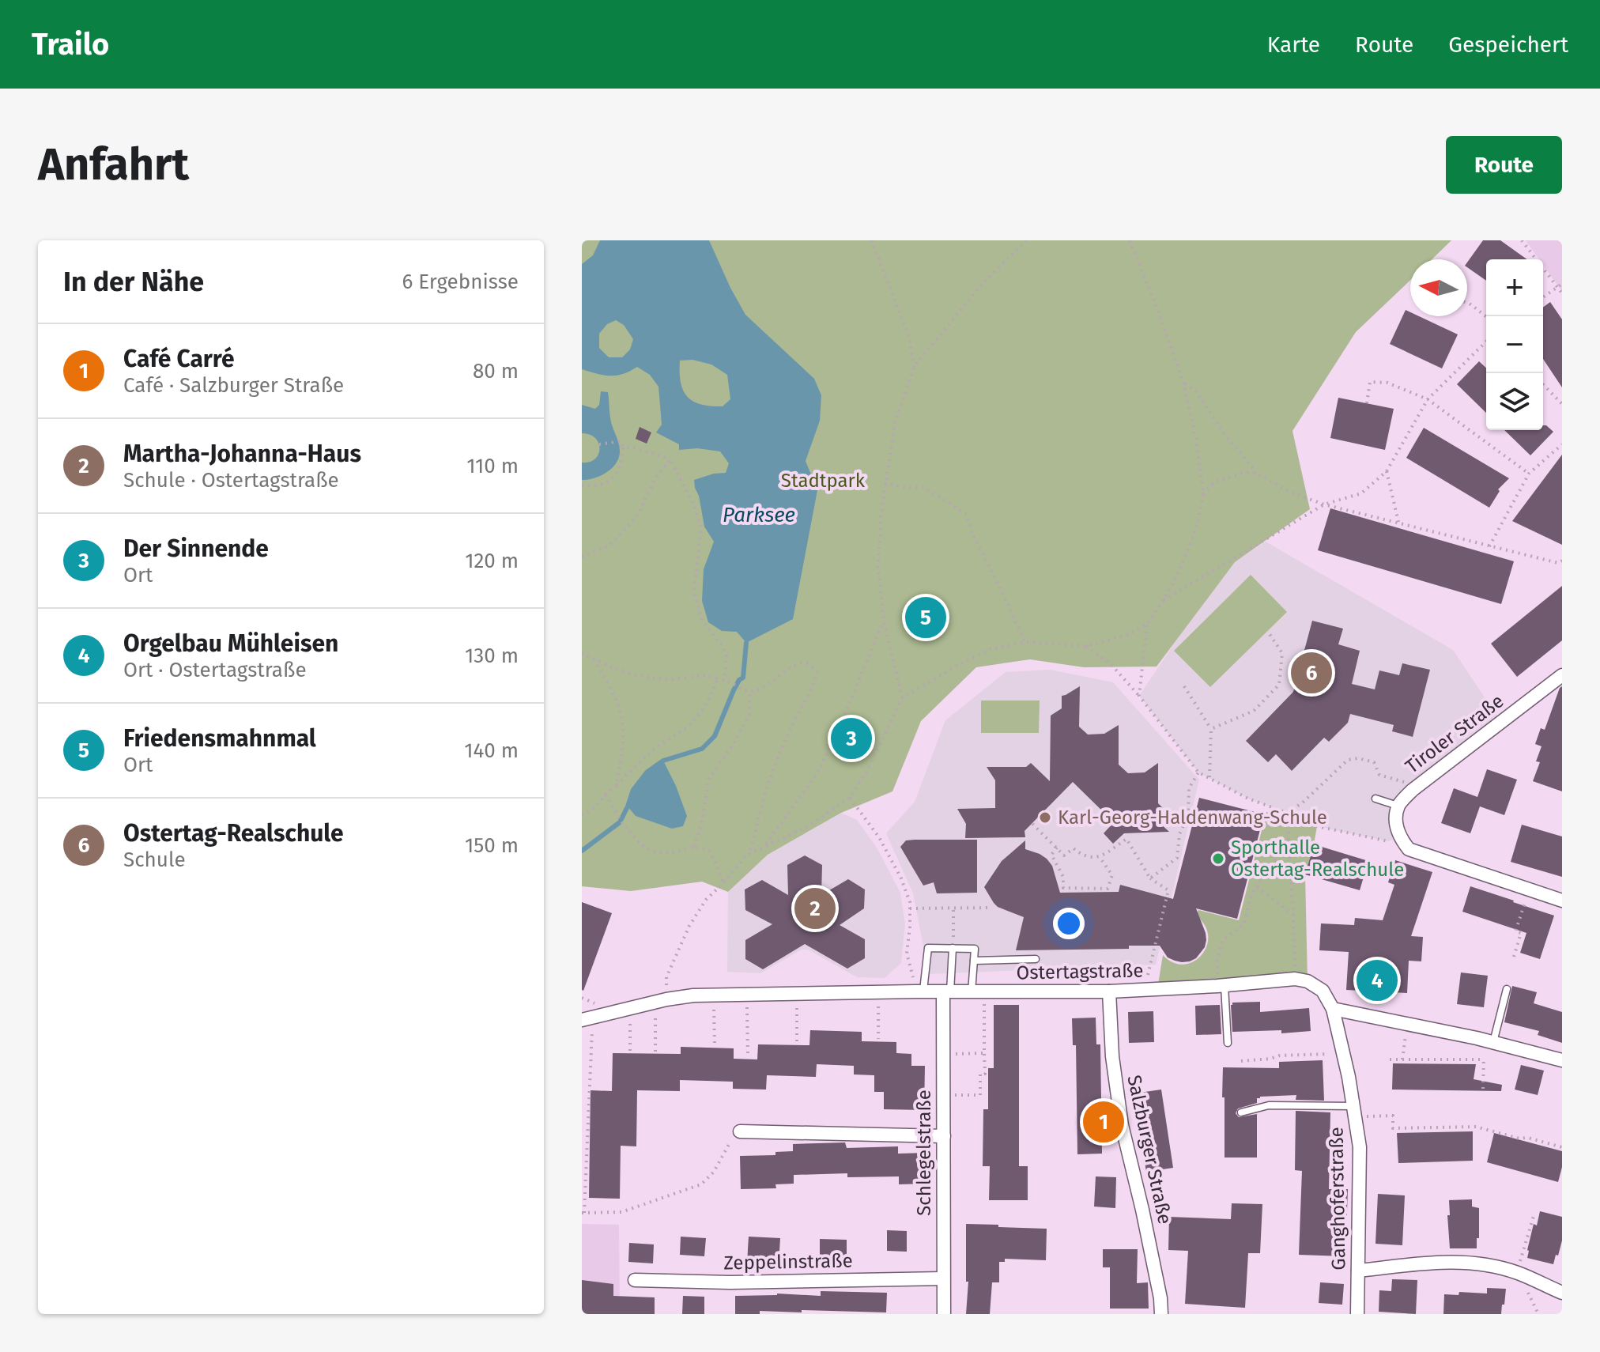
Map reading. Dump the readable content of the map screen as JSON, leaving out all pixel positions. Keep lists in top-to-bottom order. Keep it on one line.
{"streets":{"street":["Tiroler Straße","Ostertagstraße","Salzburger Straße","Schlegelstraße","Ganghoferstraße","Zeppelinstraße"]},"crossings":[["Ostertagstraße","Salzburger Straße"],["Ostertagstraße","Schlegelstraße"],["Ostertagstraße","Ganghoferstraße"],["Schlegelstraße","Zeppelinstraße"]],"water":["Parksee"],"parks":["Stadtpark"],"places":["Karl-Georg-Haldenwang-Schule","Sporthalle Ostertag-Realschule"],"north":"left","page":{"header":"Trailo","nav":["Karte","Route","Gespeichert"],"buttons":"Route","title":"Anfahrt","heading":["In der Nähe","6 Ergebnisse"],"map_buttons":["+","−"],"list":[{"mark":"1","name":"Café Carré","note":"Café · Salzburger Straße","value":"80 m"},{"mark":"2","name":"Martha-Johanna-Haus","note":"Schule · Ostertagstraße","value":"110 m"},{"mark":"3","name":"Der Sinnende","note":"Ort","value":"120 m"},{"mark":"4","name":"Orgelbau Mühleisen","note":"Ort · Ostertagstraße","value":"130 m"},{"mark":"5","name":"Friedensmahnmal","note":"Ort","value":"140 m"},{"mark":"6","name":"Ostertag-Realschule","note":"Schule","value":"150 m"}],"pins":["5","6","3","2","4","1"]}}
